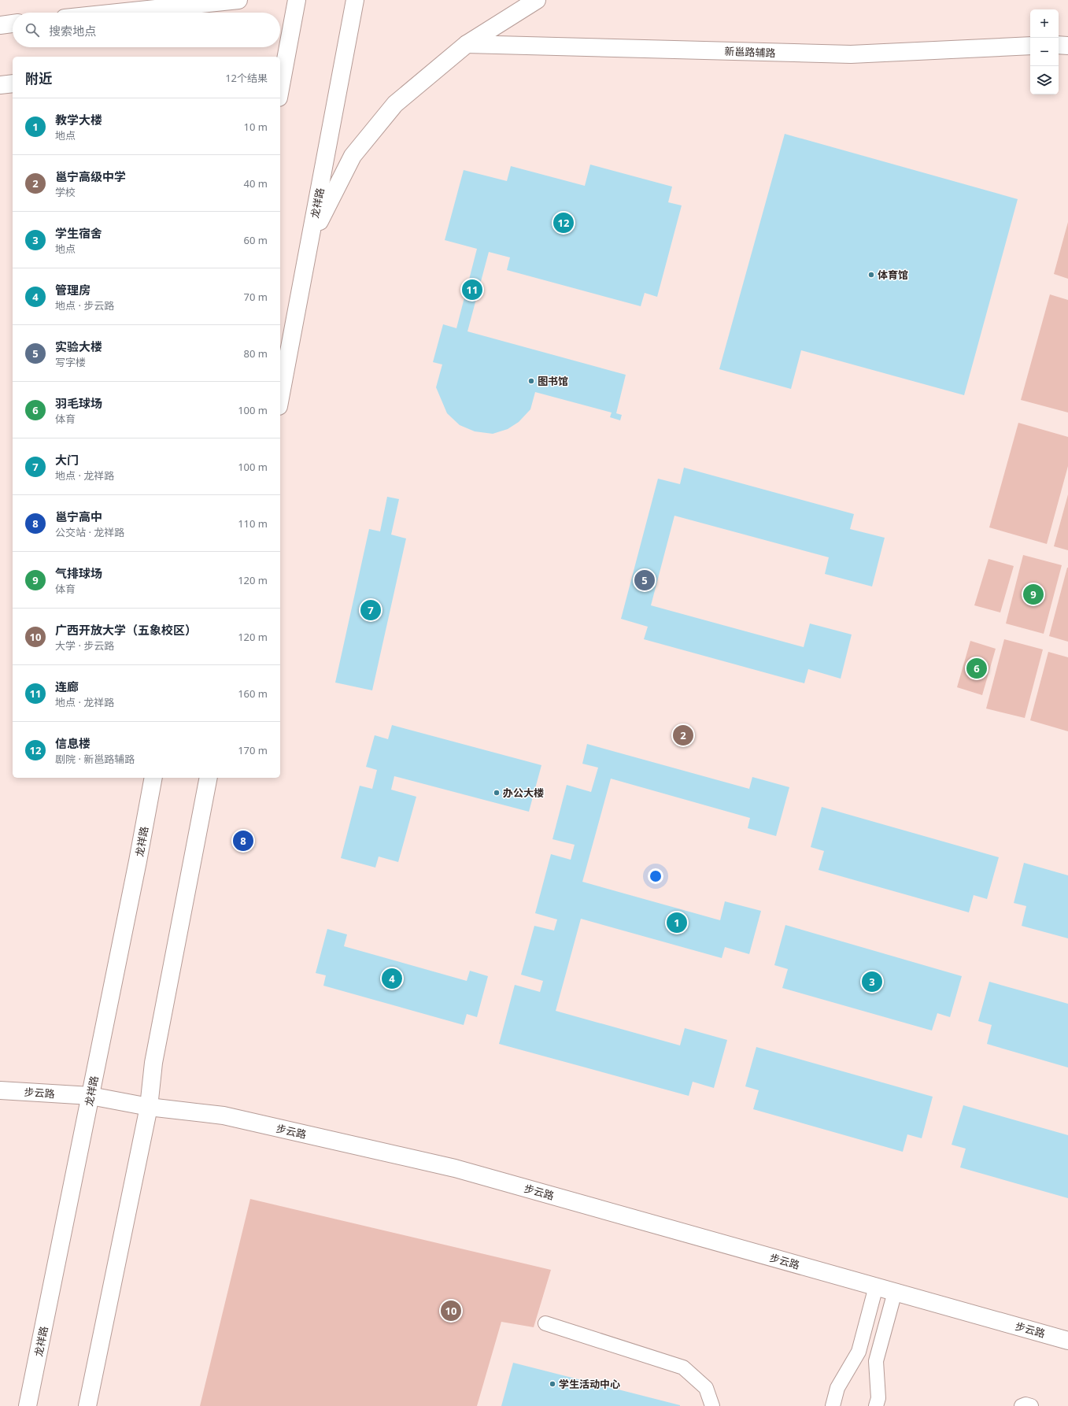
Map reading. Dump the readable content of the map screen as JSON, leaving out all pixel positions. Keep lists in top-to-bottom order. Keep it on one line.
{"streets":{"main road":["新邕路辅路","龙祥路","步云路"]},"crossings":[["龙祥路","步云路"]],"places":["体育馆","图书馆","办公大楼","学生活动中心"],"page":{"map_buttons":["+","−"],"search":"搜索地点","heading":["附近","12个结果"],"list":[{"mark":"1","name":"教学大楼","note":"地点","value":"10 m"},{"mark":"2","name":"邕宁高级中学","note":"学校","value":"40 m"},{"mark":"3","name":"学生宿舍","note":"地点","value":"60 m"},{"mark":"4","name":"管理房","note":"地点 · 步云路","value":"70 m"},{"mark":"5","name":"实验大楼","note":"写字楼","value":"80 m"},{"mark":"6","name":"羽毛球场","note":"体育","value":"100 m"},{"mark":"7","name":"大门","note":"地点 · 龙祥路","value":"100 m"},{"mark":"8","name":"邕宁高中","note":"公交站 · 龙祥路","value":"110 m"},{"mark":"9","name":"气排球场","note":"体育","value":"120 m"},{"mark":"10","name":"广西开放大学（五象校区）","note":"大学 · 步云路","value":"120 m"},{"mark":"11","name":"连廊","note":"地点 · 龙祥路","value":"160 m"},{"mark":"12","name":"信息楼","note":"剧院 · 新邕路辅路","value":"170 m"}],"pins":["12","11","5","9","7","6","2","8","1","4","3","10"]}}
